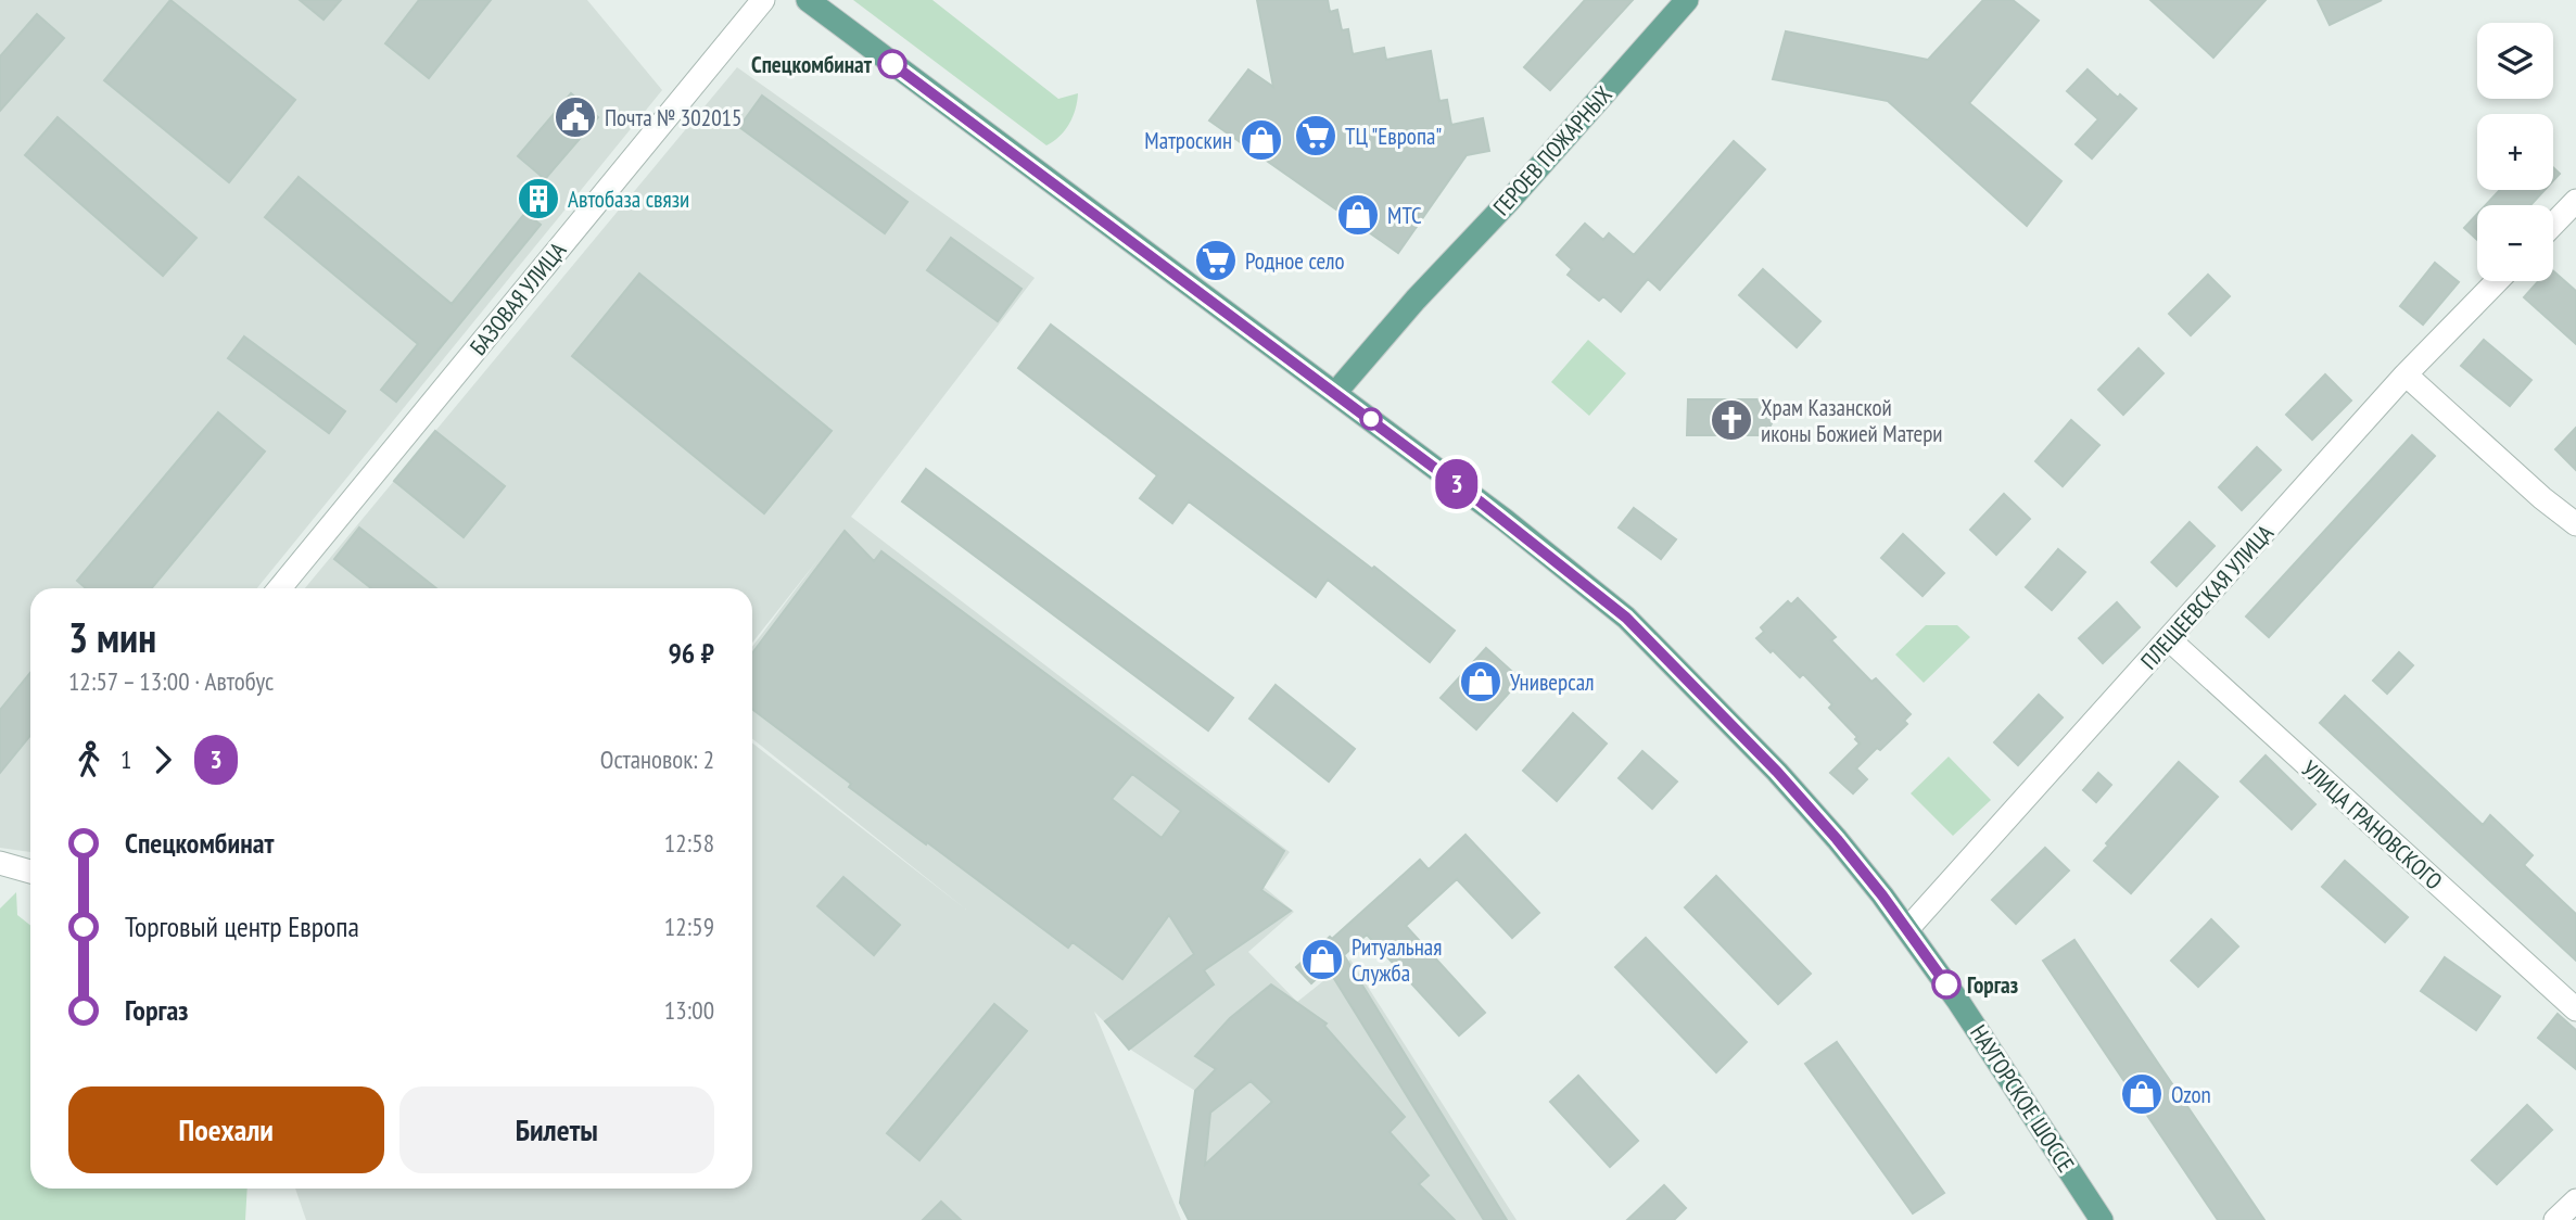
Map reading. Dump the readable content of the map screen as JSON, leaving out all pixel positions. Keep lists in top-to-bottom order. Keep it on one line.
{"streets":{"main road":["ГЕРОЕВ ПОЖАРНЫХ","НАУГОРСКОЕ ШОССЕ"],"street":["БАЗОВАЯ УЛИЦА","ПЛЕЩЕЕВСКАЯ УЛИЦА","УЛИЦА ГРАНОВСКОГО"]},"crossings":[["ГЕРОЕВ ПОЖАРНЫХ","НАУГОРСКОЕ ШОССЕ"],["ПЛЕЩЕЕВСКАЯ УЛИЦА","УЛИЦА ГРАНОВСКОГО"],["ПЛЕЩЕЕВСКАЯ УЛИЦА","НАУГОРСКОЕ ШОССЕ"]],"places":{"other":["Спецкомбинат","Горгаз"],"public building":["Почта № 302015"],"supermarket":["ТЦ \"Европа\"","Родное село"],"shop":["Матроскин","МТС","Универсал","Ритуальная Служба","Ozon"],"building":["Автобаза связи"],"church":["Храм Казанской иконы Божией Матери"]},"lines":["bus line 3"],"page":{"on_map":"3","map_buttons":["+","−"],"heading":["3 мин","12:57 – 13:00 · Автобус","96 ₽"],"legs":["1","3","Остановок: 2"],"list":[{"name":"Спецкомбинат","value":"12:58"},{"name":"Торговый центр Европа","value":"12:59"},{"name":"Горгаз","value":"13:00"}],"buttons":["Поехали","Билеты"]}}
